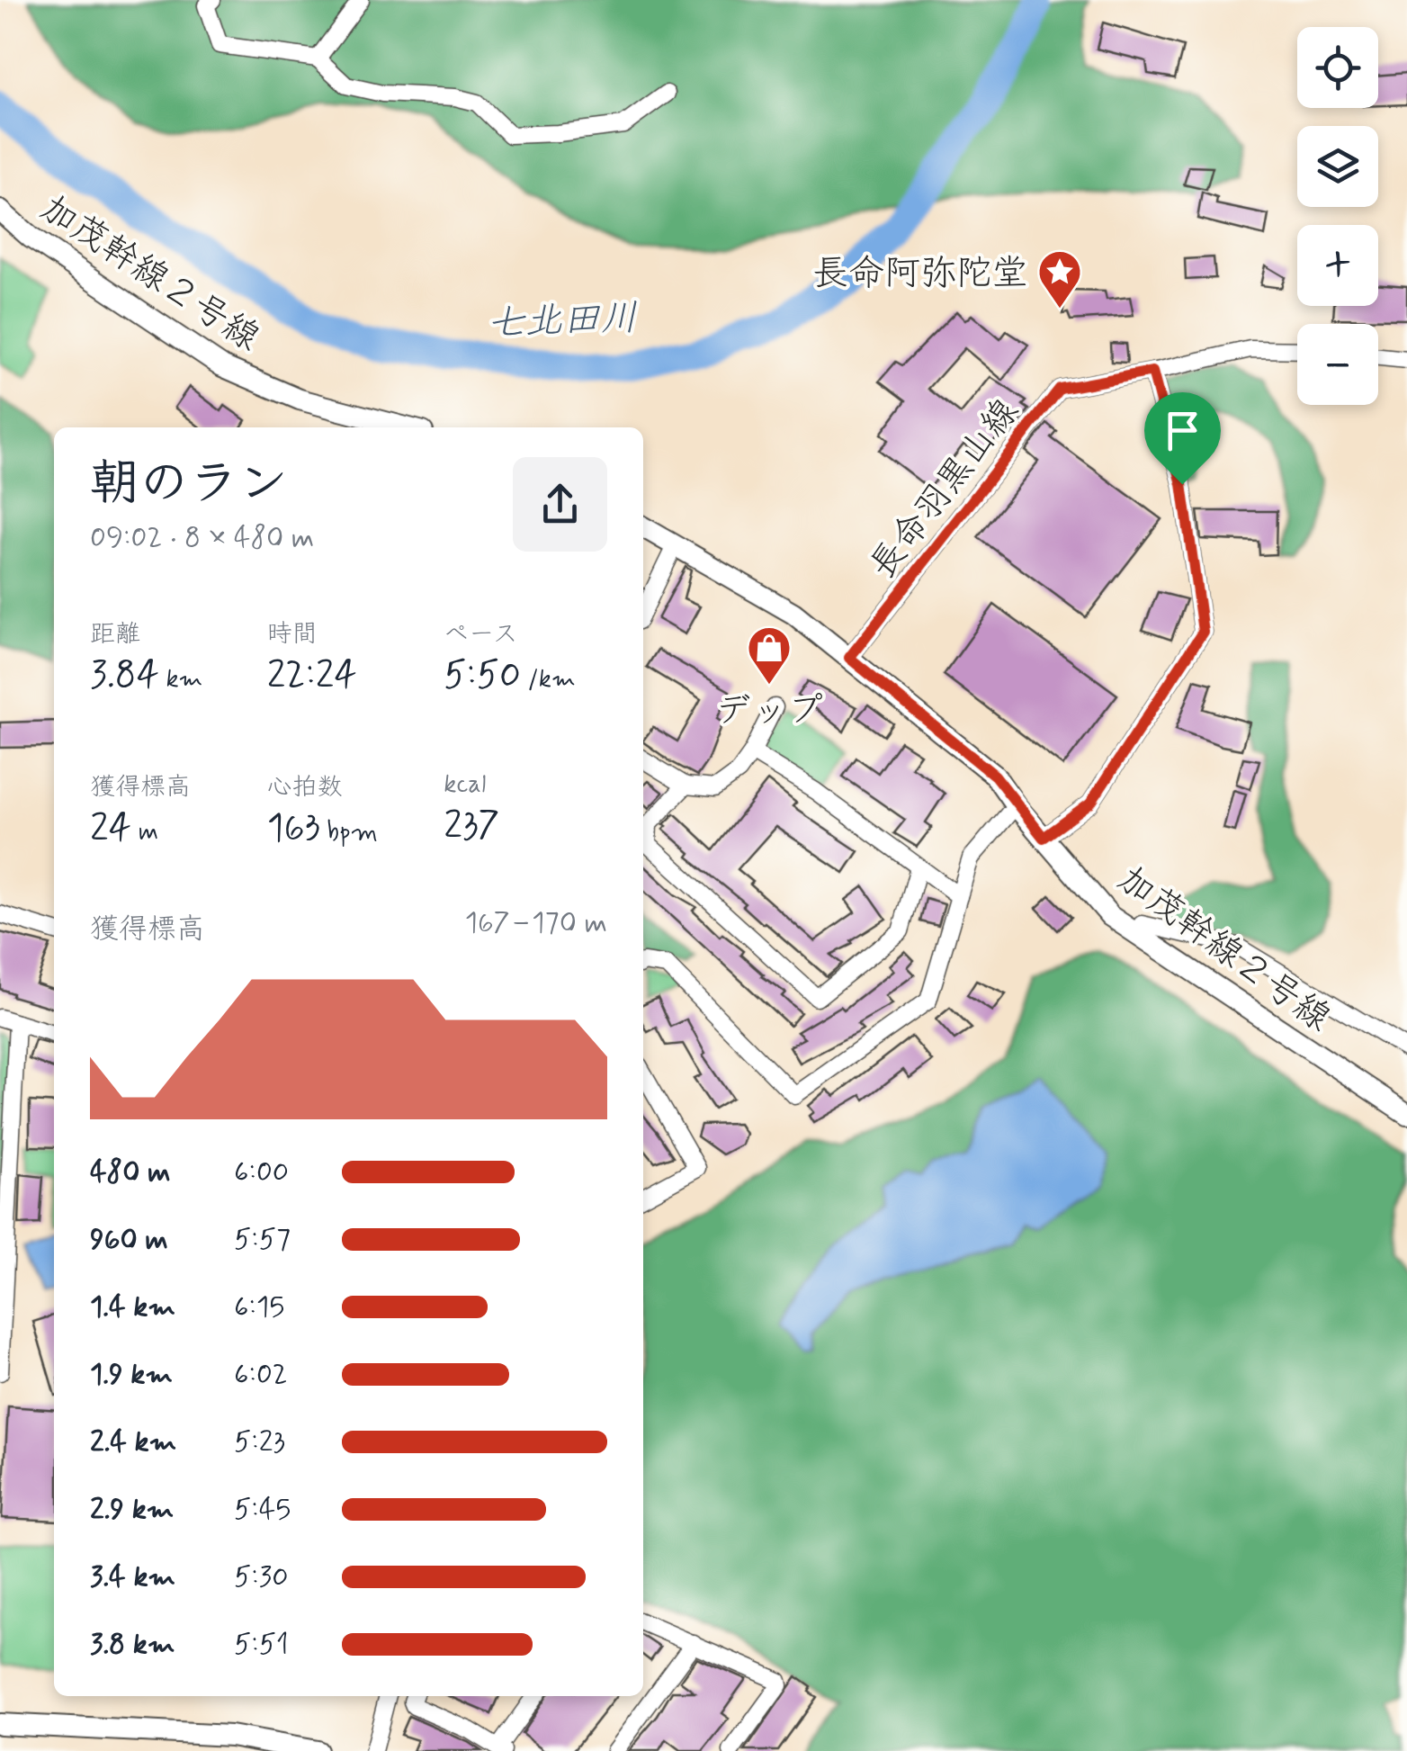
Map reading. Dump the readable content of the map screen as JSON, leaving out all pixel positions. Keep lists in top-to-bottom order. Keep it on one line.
{"streets":{"street":["加茂幹線２号線","長命羽黒山線"]},"crossings":[["加茂幹線２号線","長命羽黒山線"]],"water":["七北田川"],"places":{"place":["長命阿弥陀堂"],"shop":["デップ"]},"page":{"map_buttons":["+","−"],"heading":["朝のラン","09:02 · 8 × 480 m"],"stats":[["距離","3.84 km"],["時間","22:24"],["ペース","5:50 /km"],["獲得標高","24 m"],["心拍数","163 bpm"],["kcal","237"]],"chart":["獲得標高","167–170 m"],"list":[{"name":"480 m","note":"6:00"},{"name":"960 m","note":"5:57"},{"name":"1.4 km","note":"6:15"},{"name":"1.9 km","note":"6:02"},{"name":"2.4 km","note":"5:23"},{"name":"2.9 km","note":"5:45"},{"name":"3.4 km","note":"5:30"},{"name":"3.8 km","note":"5:51"}]}}
